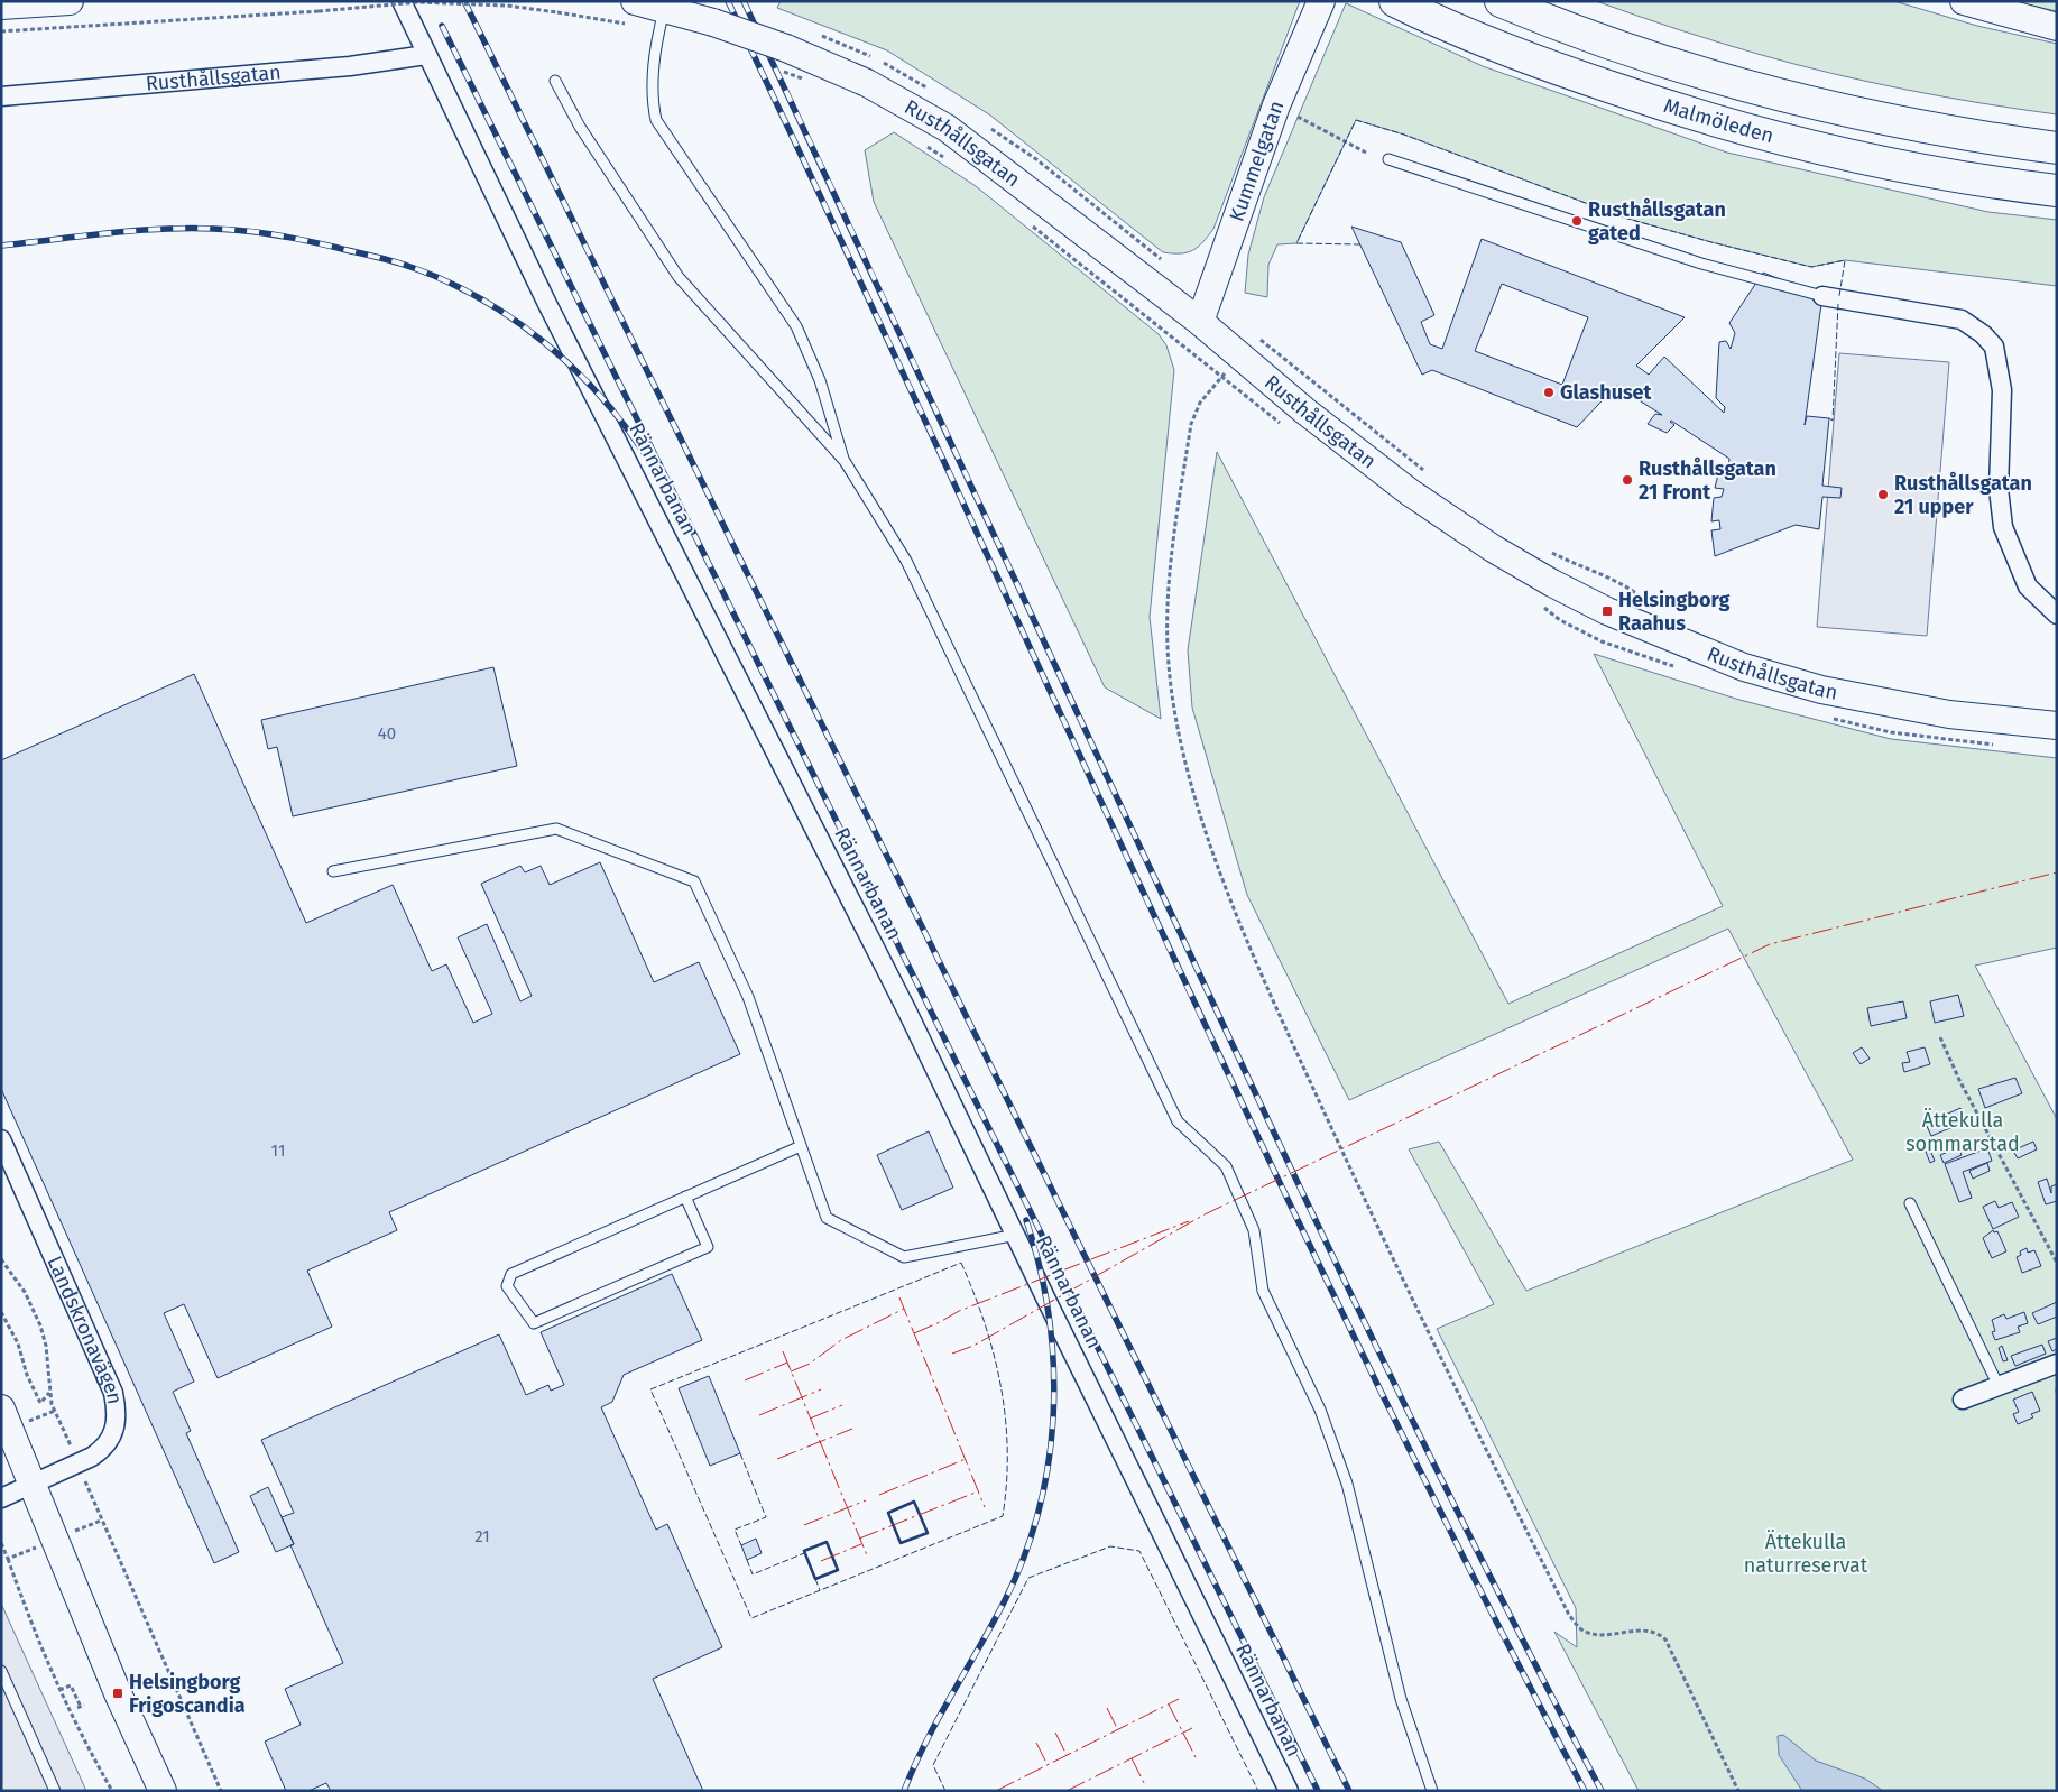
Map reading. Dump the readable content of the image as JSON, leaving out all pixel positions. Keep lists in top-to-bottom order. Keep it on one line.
{"streets":{"highway":["Malmöleden"],"main road":["Rusthållsgatan","Kummelgatan"],"street":["Rännarbanan","Landskronavägen"]},"crossings":[["Rusthållsgatan","Kummelgatan"],["Rusthållsgatan","Rännarbanan"]],"parks":["Ättekulla sommarstad","Ättekulla naturreservat"],"places":{"other":["Rusthållsgatan gated","Glashuset","Rusthållsgatan 21 Front","Rusthållsgatan 21 upper"],"transit":["Helsingborg Raahus","Helsingborg Frigoscandia"]},"house_numbers":["40","11","21"]}
